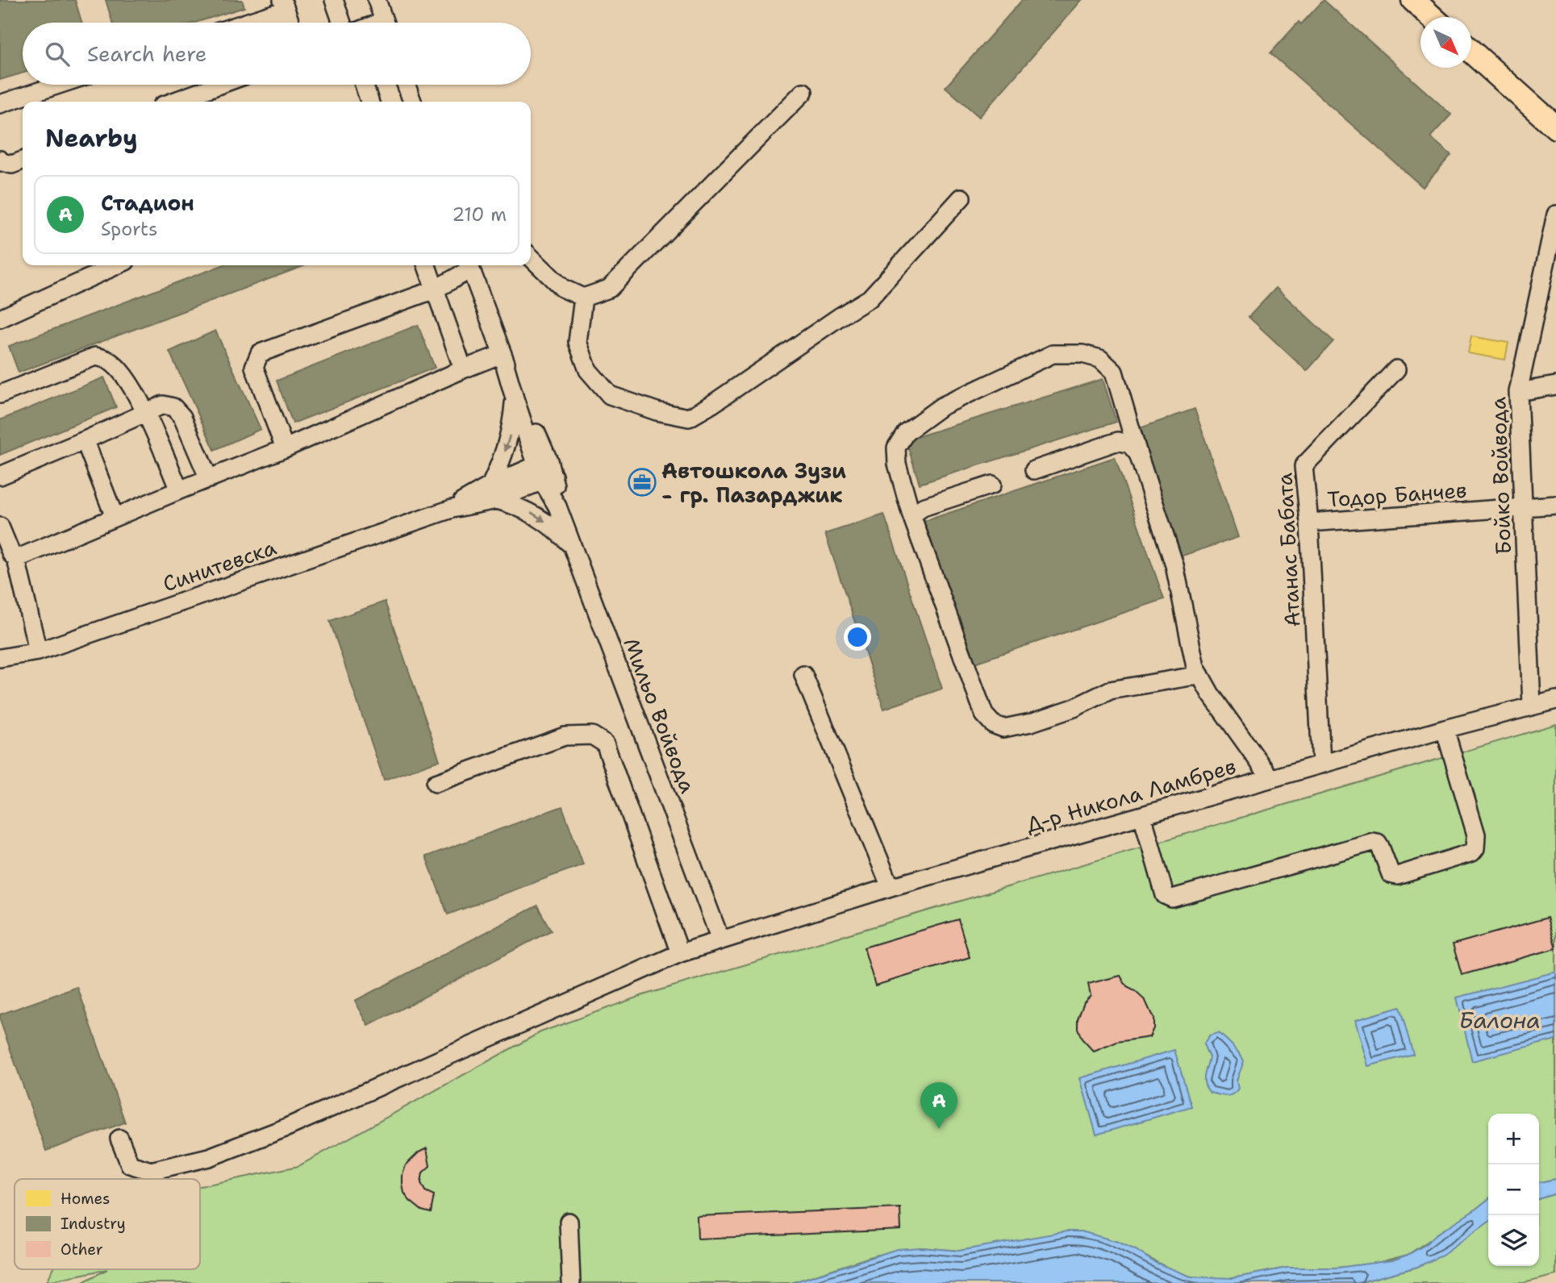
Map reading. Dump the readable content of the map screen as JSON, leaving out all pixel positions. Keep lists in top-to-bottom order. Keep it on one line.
{"streets":{"street":["Бойко Войвода","Тодор Банчев","Атанас Бабата","Синитевска","Мильо Войвода","Д-р Никола Ламбрев"]},"crossings":[["Бойко Войвода","Тодор Банчев"],["Бойко Войвода","Д-р Никола Ламбрев"],["Тодор Банчев","Атанас Бабата"],["Атанас Бабата","Д-р Никола Ламбрев"],["Синитевска","Мильо Войвода"],["Мильо Войвода","Д-р Никола Ламбрев"]],"water":["Балона"],"places":{"office":["Автошкола Зузи - гр. Пазарджик"]},"legend":["Homes","Industry","Other"],"north":"bottom right","page":{"search":"Search here","heading":"Nearby","list":[{"mark":"A","name":"Стадион","note":"Sports","value":"210 m"}],"pins":"A","map_buttons":["+","−"]}}
